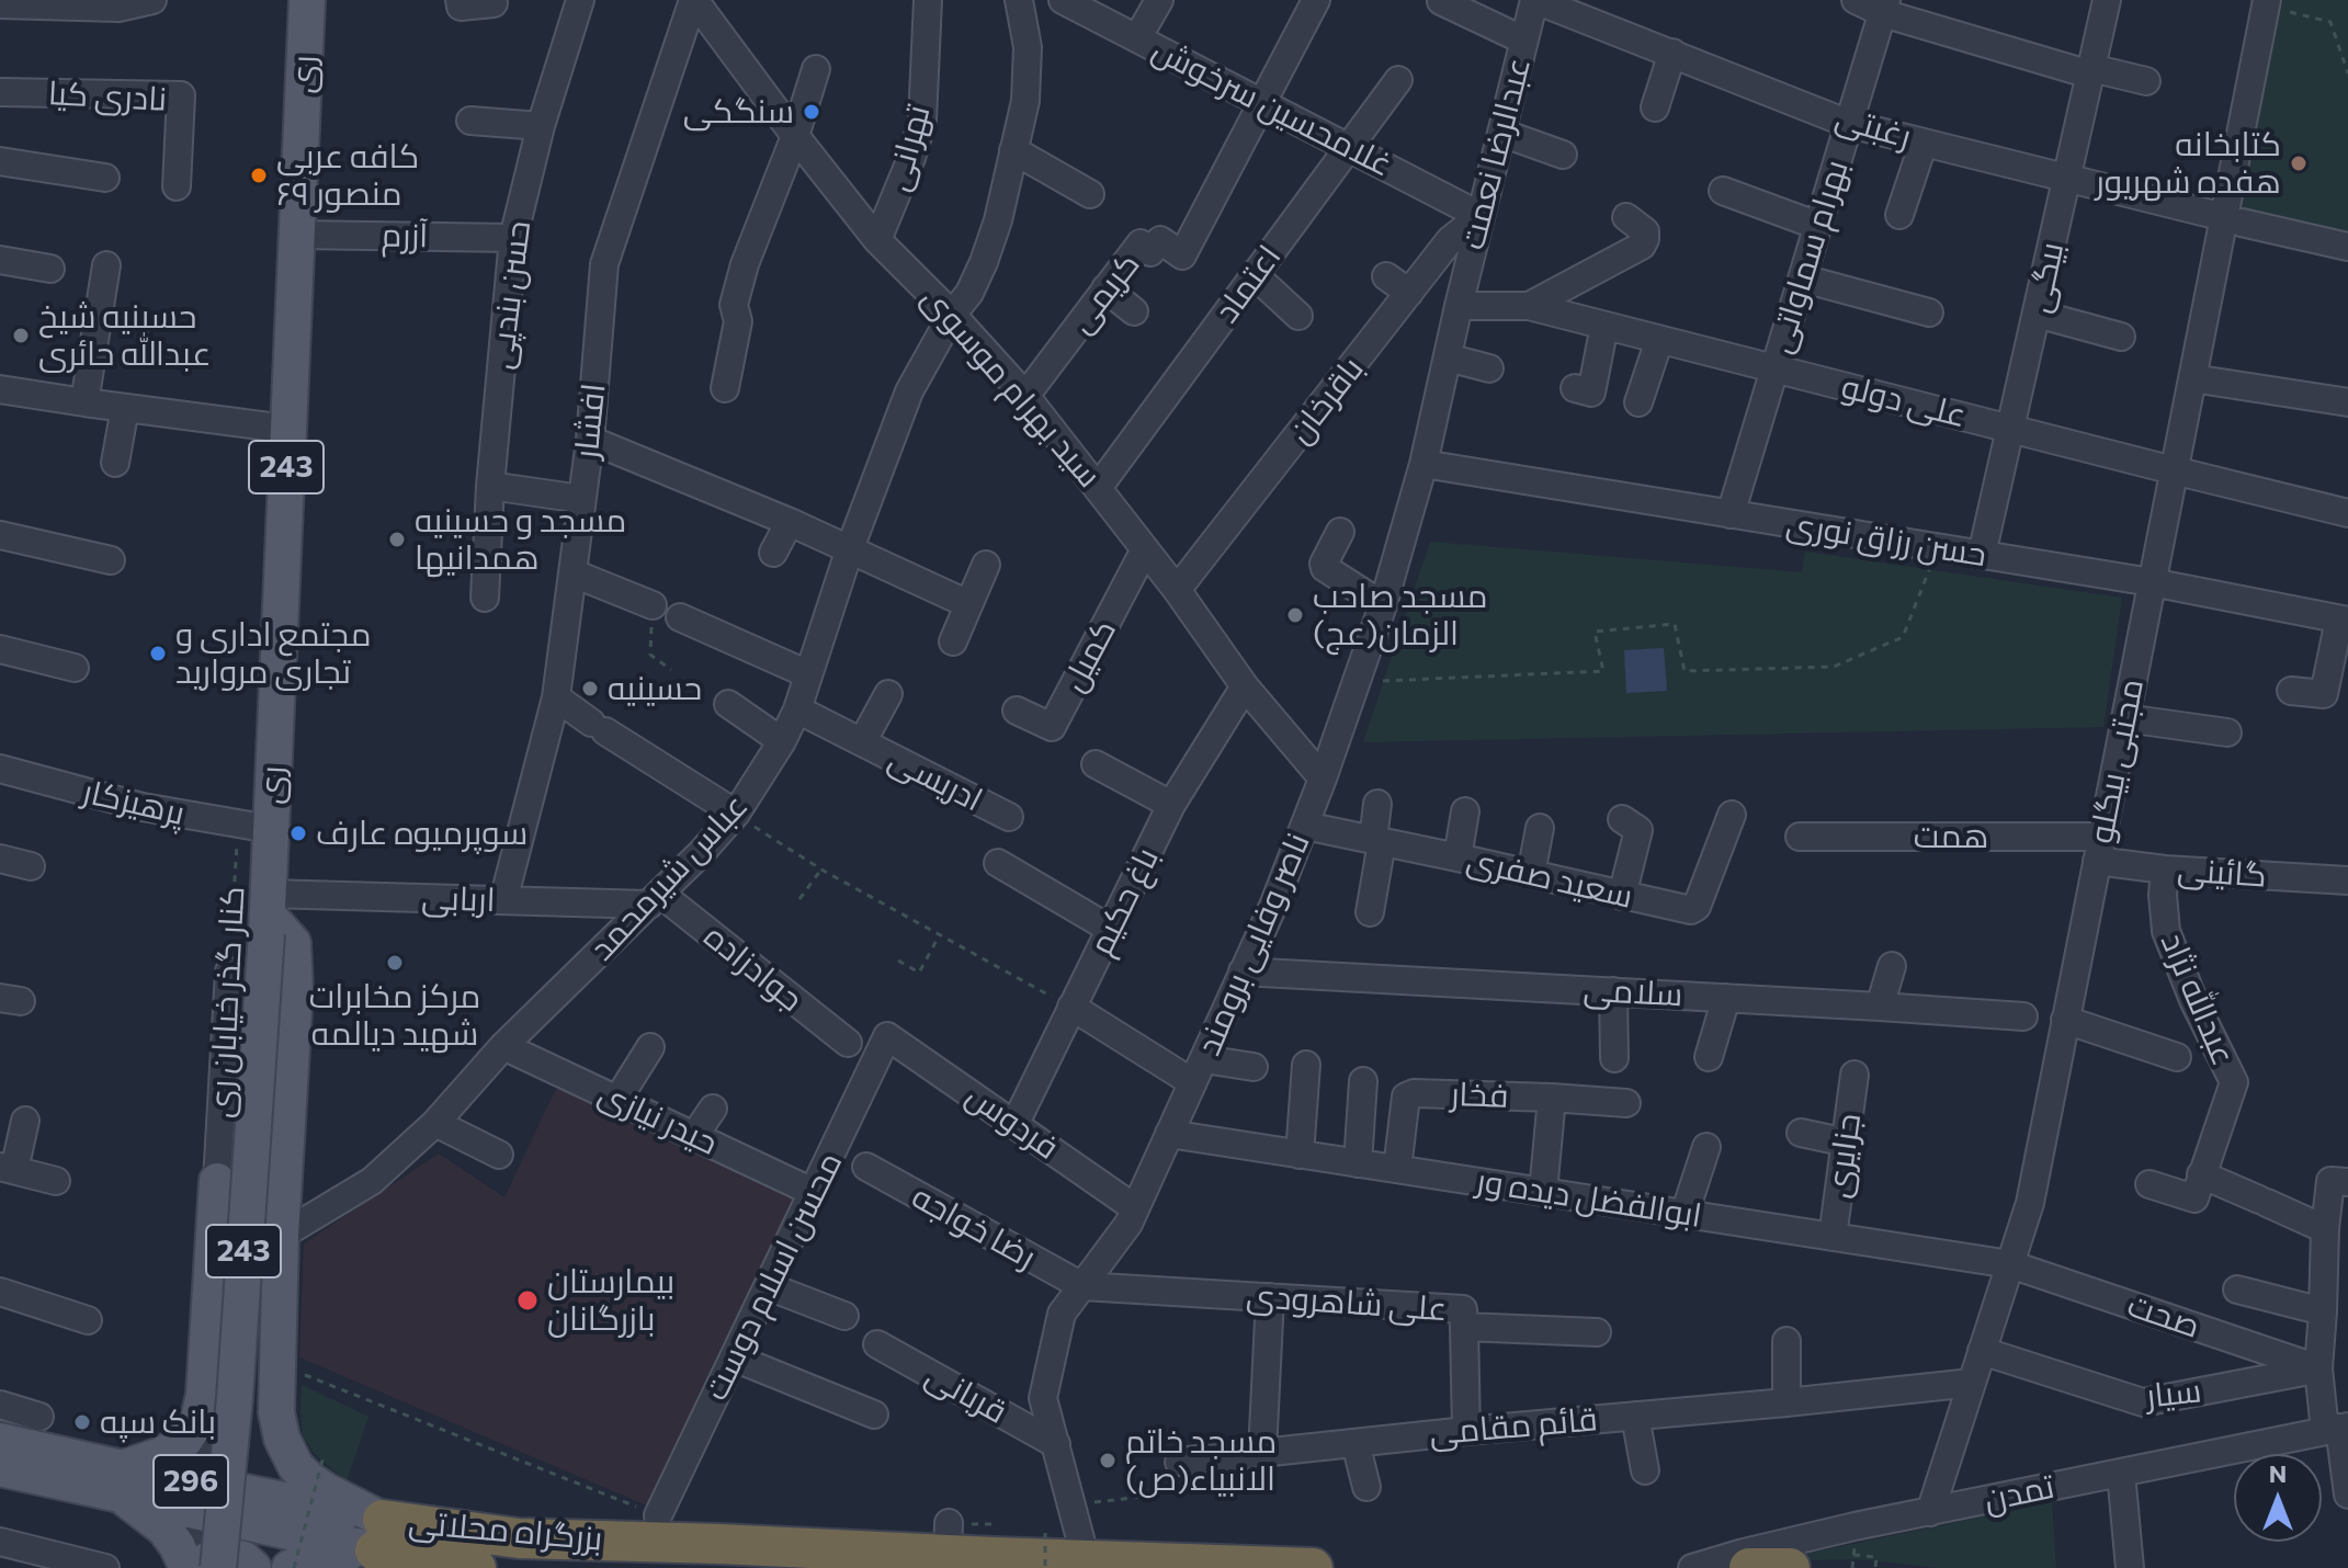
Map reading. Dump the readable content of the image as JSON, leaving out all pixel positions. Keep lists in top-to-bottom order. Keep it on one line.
{"streets":{"highway":["بزرگراه محلاتی"],"main road":["ری","243","296"],"street":["نادری کیا","غلامحسین سرخوش","رغبتی","تهرانی","عبدالرضا نعمت","آزرم","بهرام سماواتی","بیگی","اعتماد","کریمی","حسن بندپی","سید بهرام موسوی","باقرخان","علی دولو","افشار","حسن رزاق نوری","کمیل","مجتبی بیگلو","ادریسی","پرهیزکار","همت","گائینی","عباس شیرمحمد","سعید صفری","اربابی","باغ حکیم","ناصر وفایی برومند","جوادزاده","سلامی","عبدالله نژاد","کنار گذر خیابان ری","فخار","حیدر نیازی","فردوس","جزایری","ابوالفضل دیده ور","رضا خواجه","محسن اسلام دوست","علی شاهرودی","صحت","قربانی","سیار","قائم مقامی","تمدن"]},"crossings":[["ری","آزرم"],["ری","پرهیزکار"],["ری","اربابی"],["ری","کنار گذر خیابان ری"],["غلامحسین سرخوش","عبدالرضا نعمت"],["غلامحسین سرخوش","اعتماد"],["غلامحسین سرخوش","کریمی"],["غلامحسین سرخوش","باقرخان"],["رغبتی","عبدالرضا نعمت"],["رغبتی","بهرام سماواتی"],["رغبتی","بیگی"],["رغبتی","مجتبی بیگلو"],["تهرانی","سید بهرام موسوی"],["عبدالرضا نعمت","باقرخان"],["عبدالرضا نعمت","علی دولو"],["عبدالرضا نعمت","ناصر وفایی برومند"],["آزرم","حسن بندپی"],["بهرام سماواتی","علی دولو"],["بهرام سماواتی","حسن رزاق نوری"],["بیگی","علی دولو"],["بیگی","حسن رزاق نوری"],["اعتماد","سید بهرام موسوی"],["کریمی","سید بهرام موسوی"],["سید بهرام موسوی","باقرخان"],["سید بهرام موسوی","افشار"],["سید بهرام موسوی","کمیل"],["سید بهرام موسوی","عباس شیرمحمد"],["سید بهرام موسوی","باغ حکیم"],["سید بهرام موسوی","ناصر وفایی برومند"],["علی دولو","مجتبی بیگلو"],["علی دولو","ناصر وفایی برومند"],["افشار","اربابی"],["حسن رزاق نوری","مجتبی بیگلو"],["حسن رزاق نوری","ناصر وفایی برومند"],["مجتبی بیگلو","همت"],["مجتبی بیگلو","گائینی"],["مجتبی بیگلو","ابوالفضل دیده ور"],["مجتبی بیگلو","صحت"],["مجتبی بیگلو","سیار"],["مجتبی بیگلو","قائم مقامی"],["مجتبی بیگلو","تمدن"],["ادریسی","عباس شیرمحمد"],["پرهیزکار","کنار گذر خیابان ری"],["همت","گائینی"],["گائینی","عبدالله نژاد"],["عباس شیرمحمد","اربابی"],["عباس شیرمحمد","جوادزاده"],["عباس شیرمحمد","حیدر نیازی"],["سعید صفری","ناصر وفایی برومند"],["اربابی","جوادزاده"],["باغ حکیم","فردوس"],["ناصر وفایی برومند","سلامی"],["ناصر وفایی برومند","فردوس"],["ناصر وفایی برومند","ابوالفضل دیده ور"],["ناصر وفایی برومند","رضا خواجه"],["ناصر وفایی برومند","علی شاهرودی"],["ناصر وفایی برومند","قربانی"],["ناصر وفایی برومند","بزرگراه محلاتی"],["فخار","ابوالفضل دیده ور"],["حیدر نیازی","محسن اسلام دوست"],["فردوس","محسن اسلام دوست"],["جزایری","ابوالفضل دیده ور"],["ابوالفضل دیده ور","صحت"],["رضا خواجه","علی شاهرودی"],["صحت","سیار"],["296","بزرگراه محلاتی"]],"places":["سنگکی","کتابخانه هفده شهریور","کافه عربی منصور ۶۹","حسینیه شیخ عبدالله حائری","مسجد و حسینیه همدانیها","مسجد صاحب الزمان(عج)","مجتمع اداری و تجاری مروارید","حسینیه","سوپرمیوه عارف","مرکز مخابرات شهید دیالمه","بیمارستان بازرگانان","بانک سپه","مسجد خاتم الانبیاء(ص)"],"north":"top"}
